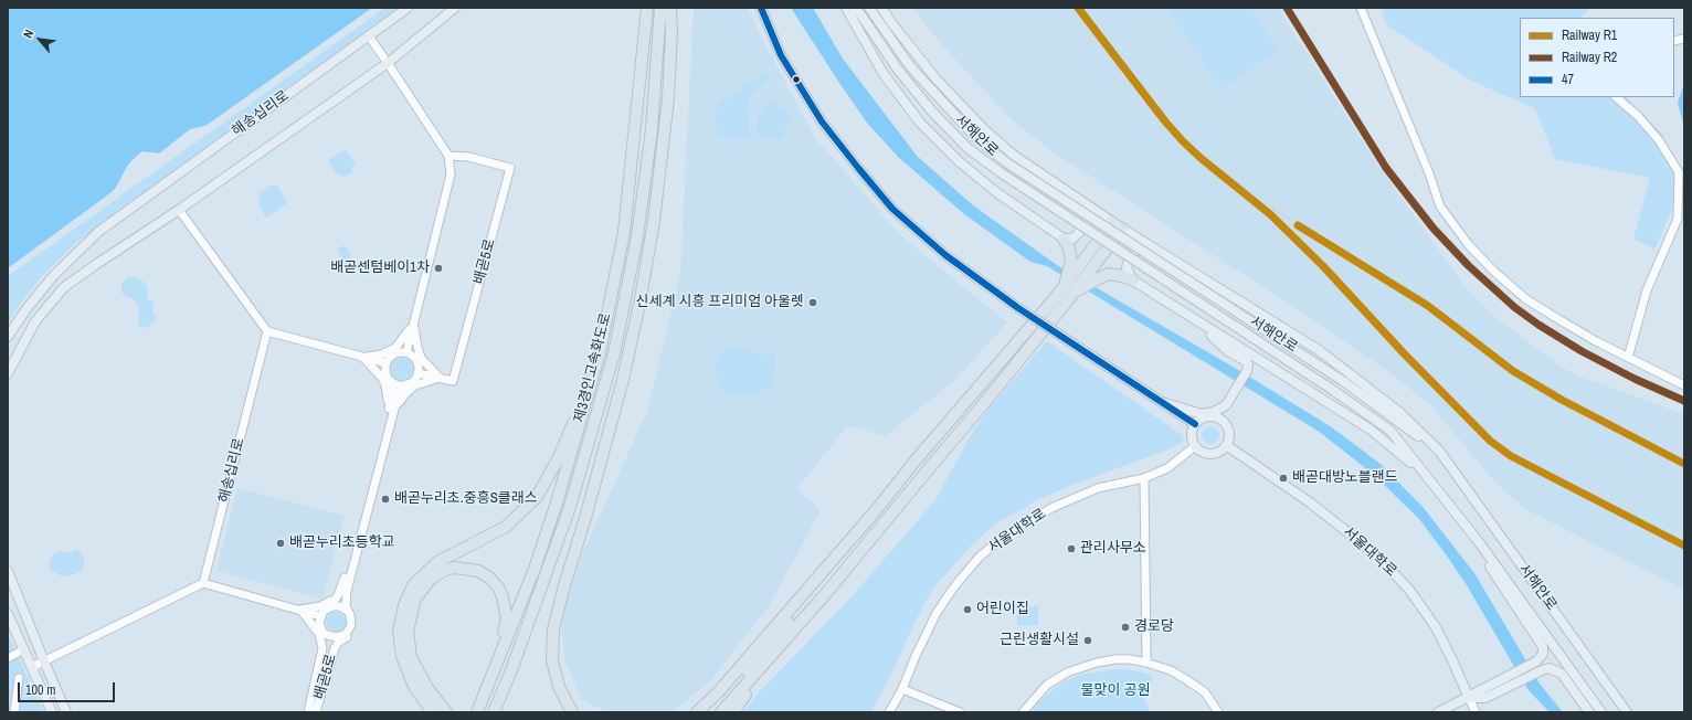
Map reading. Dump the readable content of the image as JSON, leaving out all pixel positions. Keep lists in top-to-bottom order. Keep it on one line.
{"streets":{"highway":["제3경인고속화도로"],"main road":["해송십리로","서해안로","서울대학로"],"street":["배곧5로"]},"parks":["물맞이 공원"],"places":["배곧센텀베이1차","신세계 시흥 프리미엄 아울렛","배곧대방노블랜드","배곧누리초.중흥S클래스","배곧누리초등학교","관리사무소","어린이집","경로당","근린생활시설"],"lines":["rail line R1","rail line R2","transit line 47"],"legend":["Railway R1","Railway R2","47"],"scale_bar":"100 m","north":"top left"}
